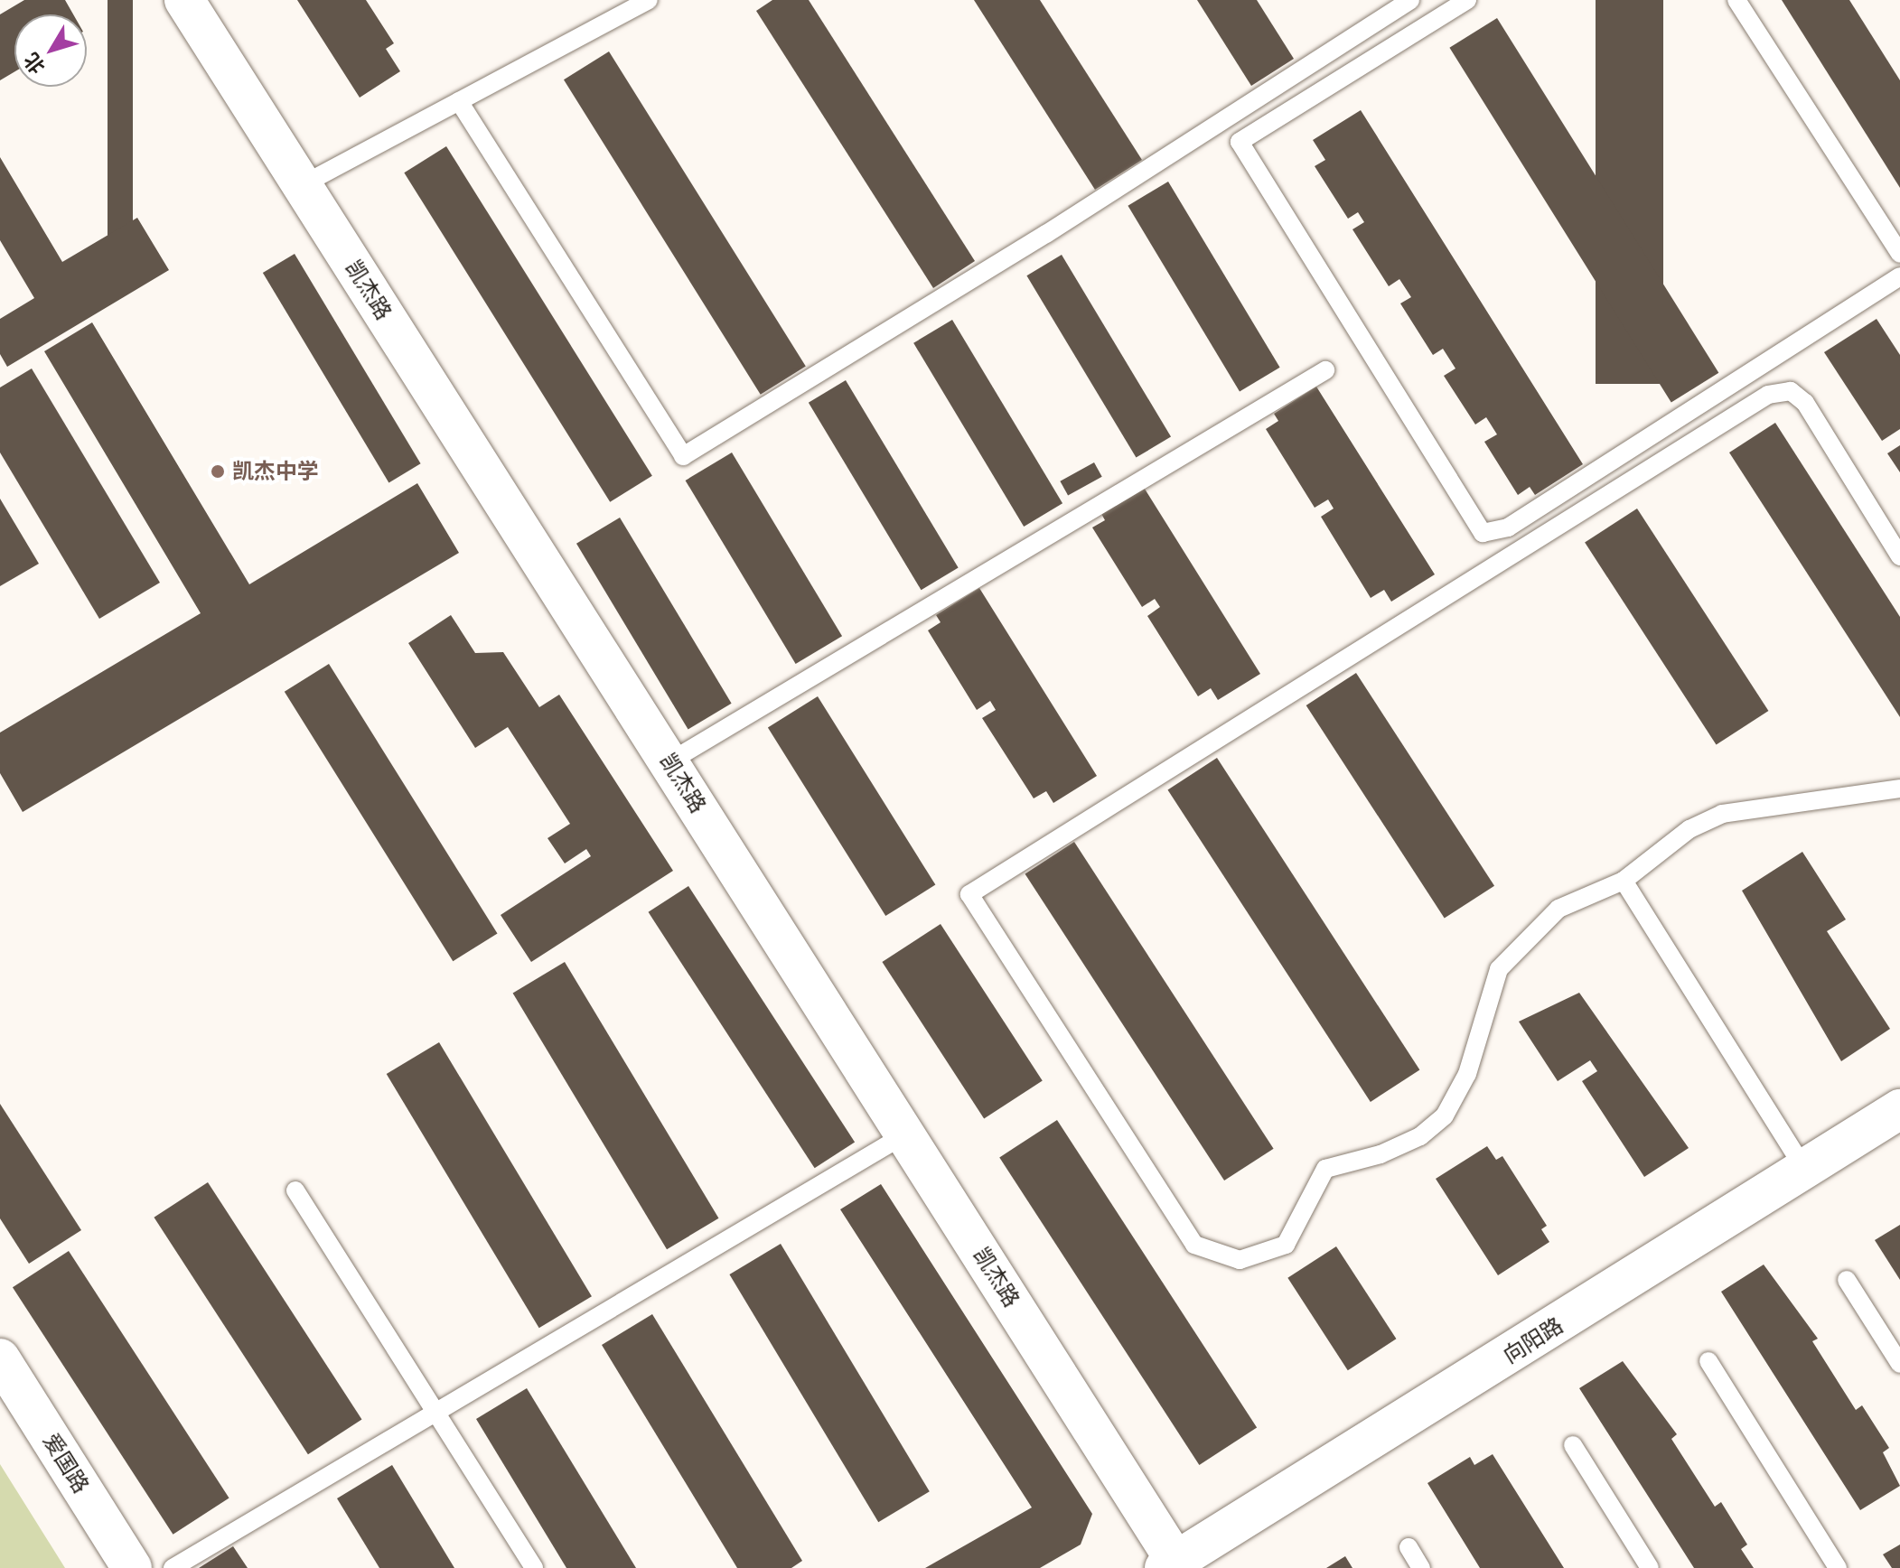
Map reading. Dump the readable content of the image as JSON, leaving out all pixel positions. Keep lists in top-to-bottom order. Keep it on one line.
{"streets":{"street":["凯杰路","向阳路","爱国路"]},"crossings":[["凯杰路","向阳路"]],"places":["凯杰中学"],"north":"bottom left"}
